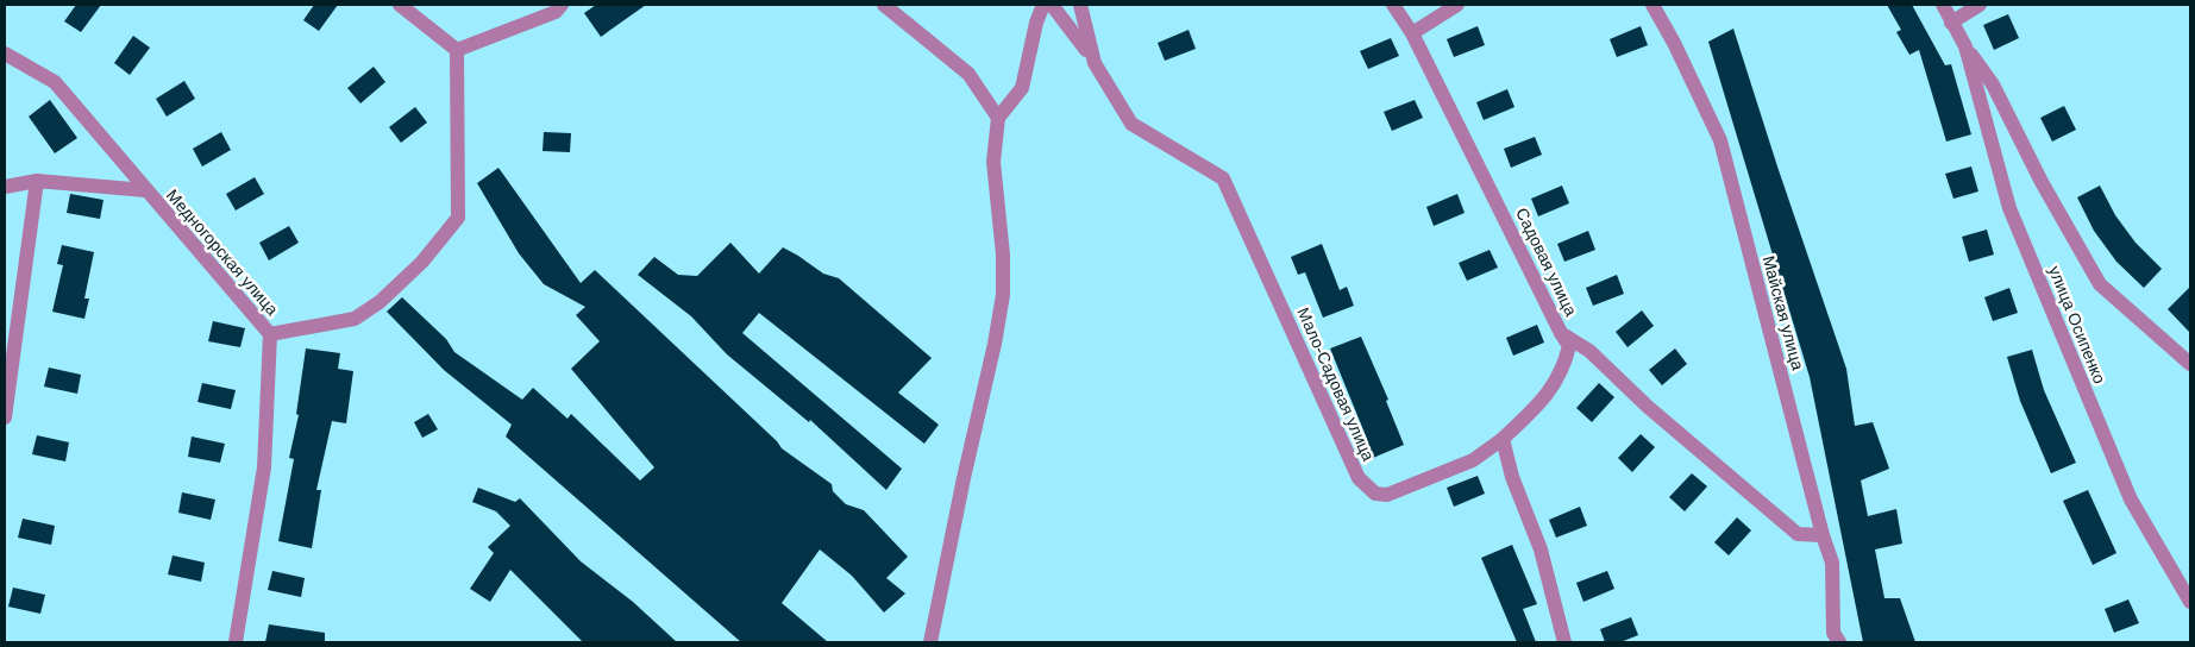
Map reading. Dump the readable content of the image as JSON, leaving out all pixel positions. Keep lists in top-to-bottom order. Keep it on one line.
{"streets":{"street":["Медногорская улица","Садовая улица","Майская улица","улица Осипенко","Мало-Садовая улица"]},"crossings":[["Садовая улица","Майская улица"],["Садовая улица","Мало-Садовая улица"]]}
